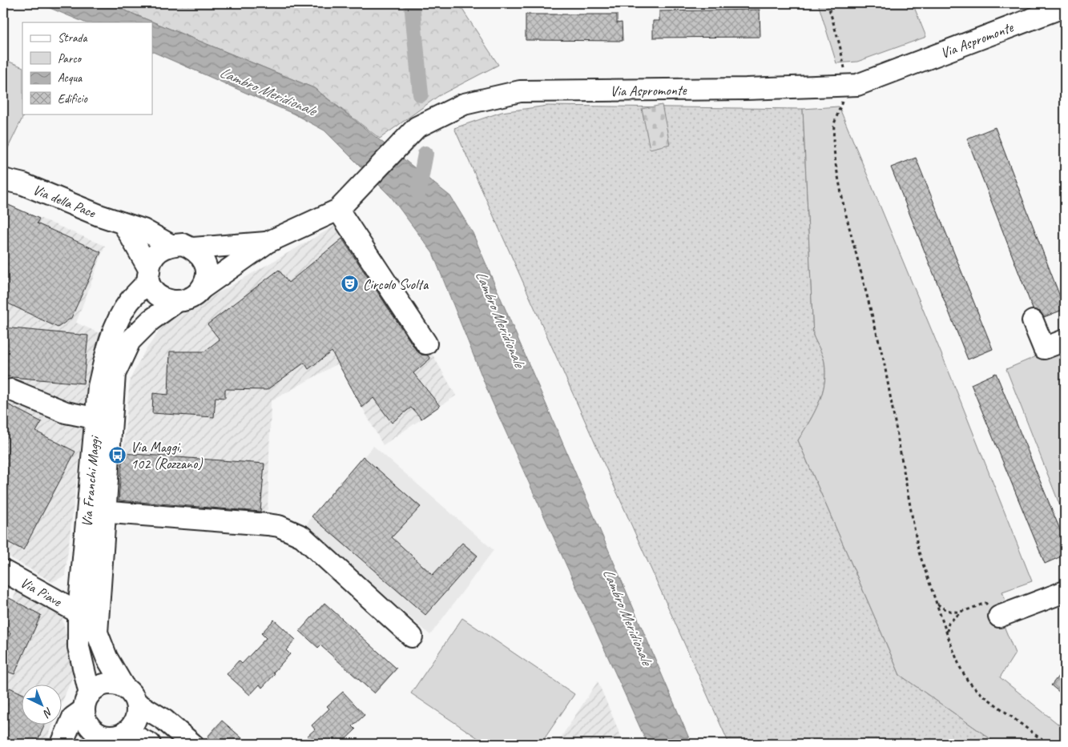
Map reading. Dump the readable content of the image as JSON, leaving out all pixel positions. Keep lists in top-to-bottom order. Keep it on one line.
{"streets":{"street":["Via Aspromonte","Via della Pace","Via Franchi Maggi","Via Piave"]},"crossings":[["Via Aspromonte","Via della Pace"],["Via Aspromonte","Via Franchi Maggi"],["Via della Pace","Via Franchi Maggi"],["Via Franchi Maggi","Via Piave"]],"water":["Lambro Meridionale"],"places":{"theatre":["Circolo Svolta"],"bus stop":["Via Maggi, 102 (Rozzano)"]},"legend":["Strada","Parco","Acqua","Edificio"],"north":"bottom right"}
